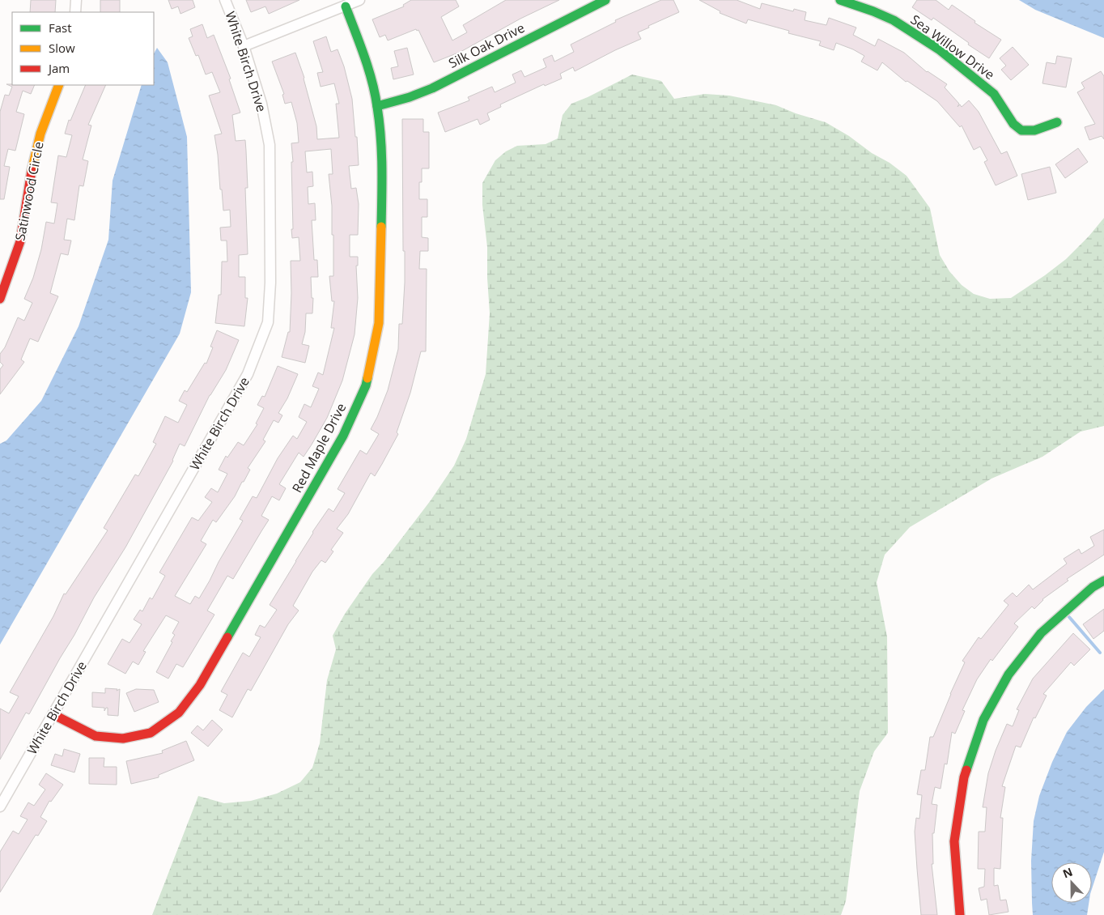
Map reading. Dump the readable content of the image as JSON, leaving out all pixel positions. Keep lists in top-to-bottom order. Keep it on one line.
{"streets":{"street":["Silk Oak Drive","Sea Willow Drive","White Birch Drive","Satinwood Circle","Red Maple Drive"]},"crossings":[["Silk Oak Drive","Red Maple Drive"],["White Birch Drive","Red Maple Drive"]],"legend":["Fast","Slow","Jam"],"north":"top"}
